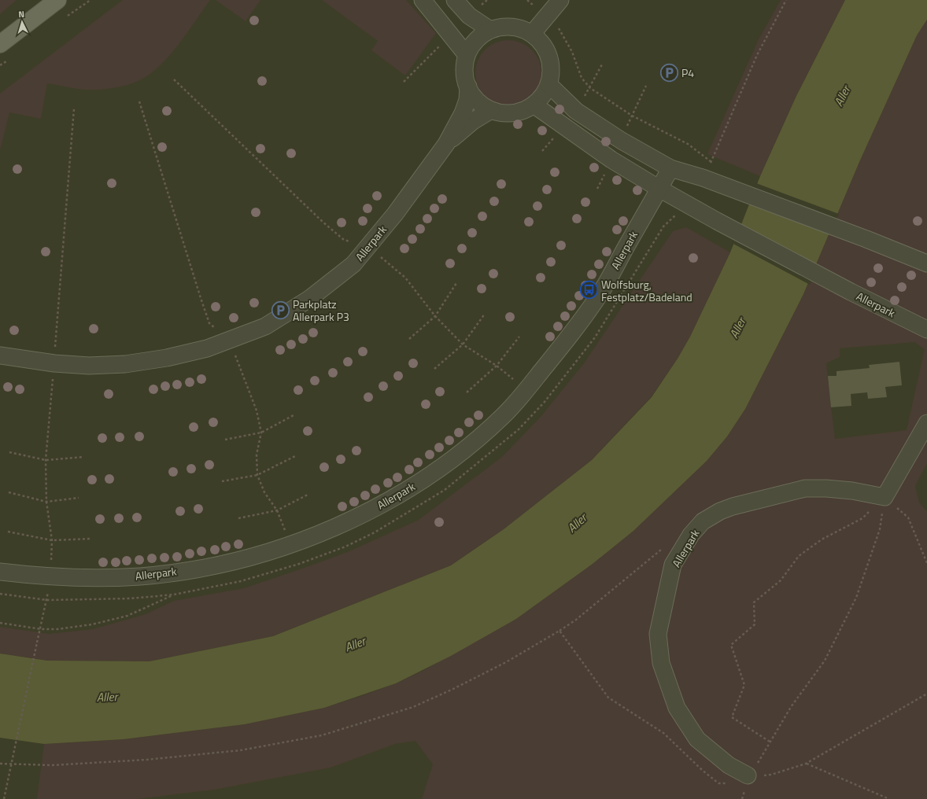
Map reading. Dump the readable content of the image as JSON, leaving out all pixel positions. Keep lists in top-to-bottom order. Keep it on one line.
{"streets":{"street":["Allerpark"]},"water":["Aller"],"places":{"parking":["P4","Parkplatz Allerpark P3"],"bus stop":["Wolfsburg, Festplatz/Badeland"]},"north":"top"}
